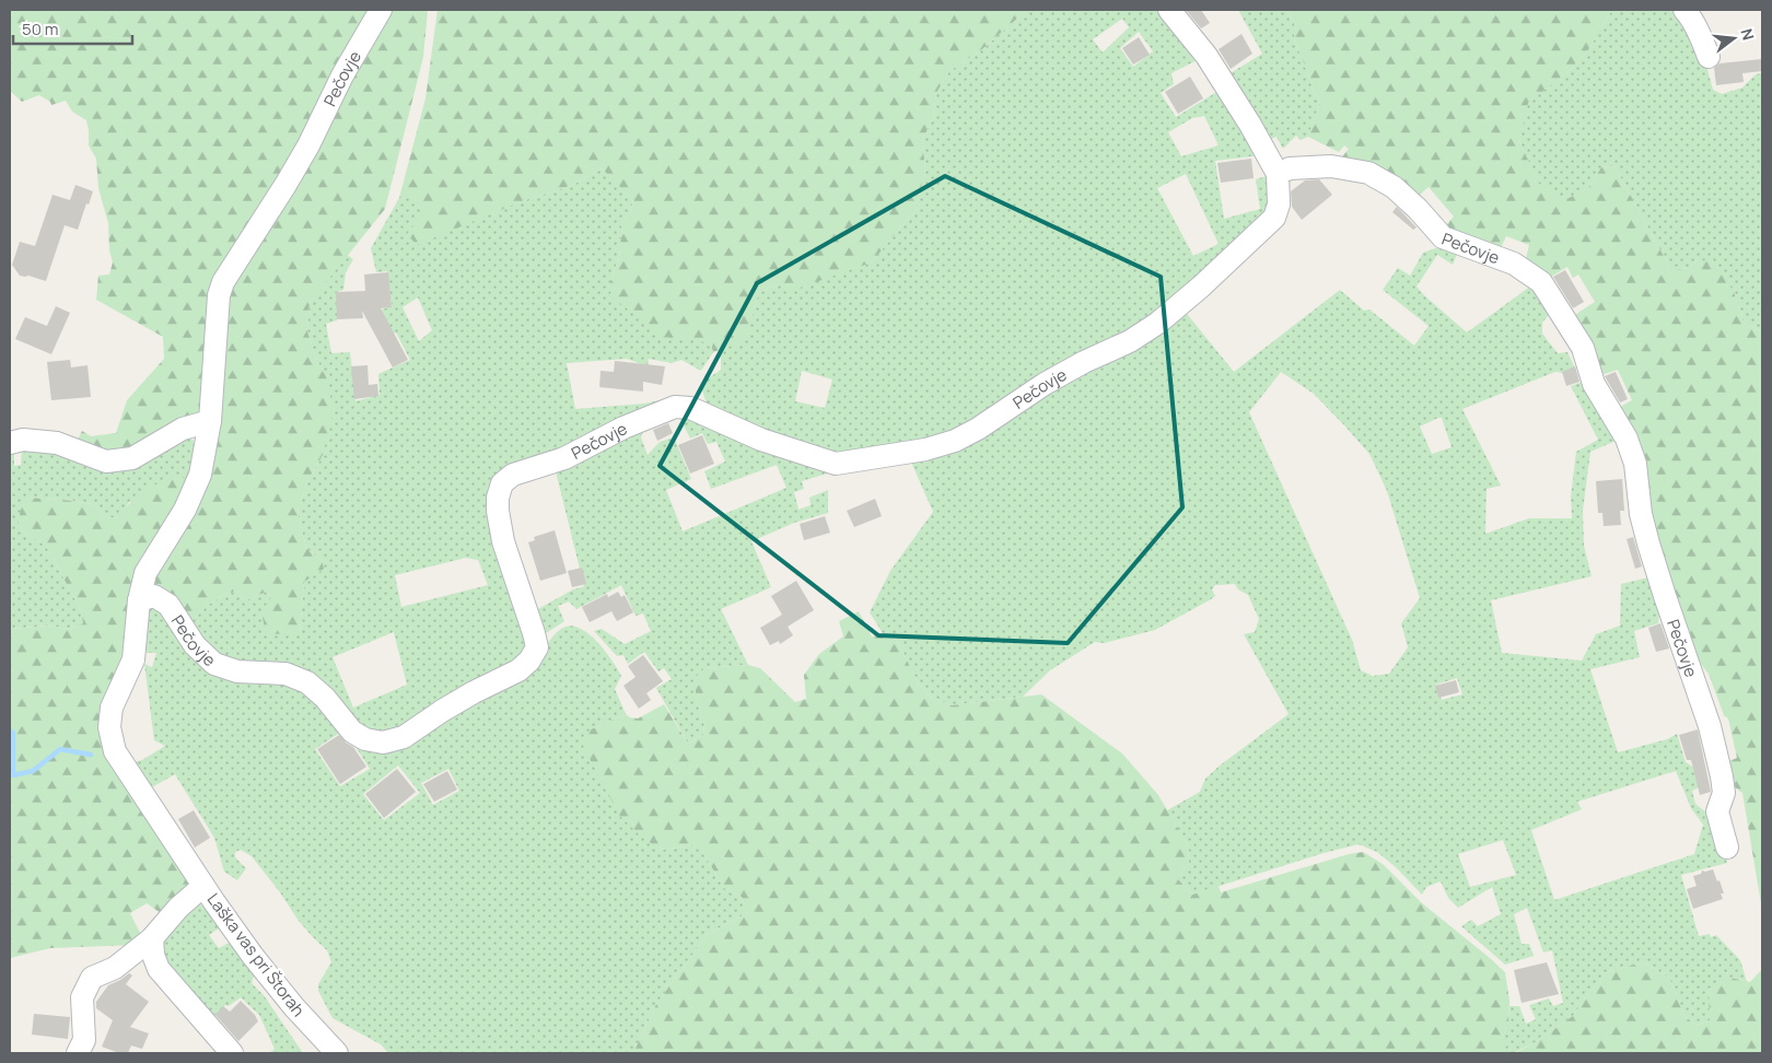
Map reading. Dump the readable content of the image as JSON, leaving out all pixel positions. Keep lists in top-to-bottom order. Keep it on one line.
{"streets":{"street":["Pečovje","Laška vas pri Štorah"]},"crossings":[["Pečovje","Laška vas pri Štorah"]],"scale_bar":"50 m","north":"right"}
